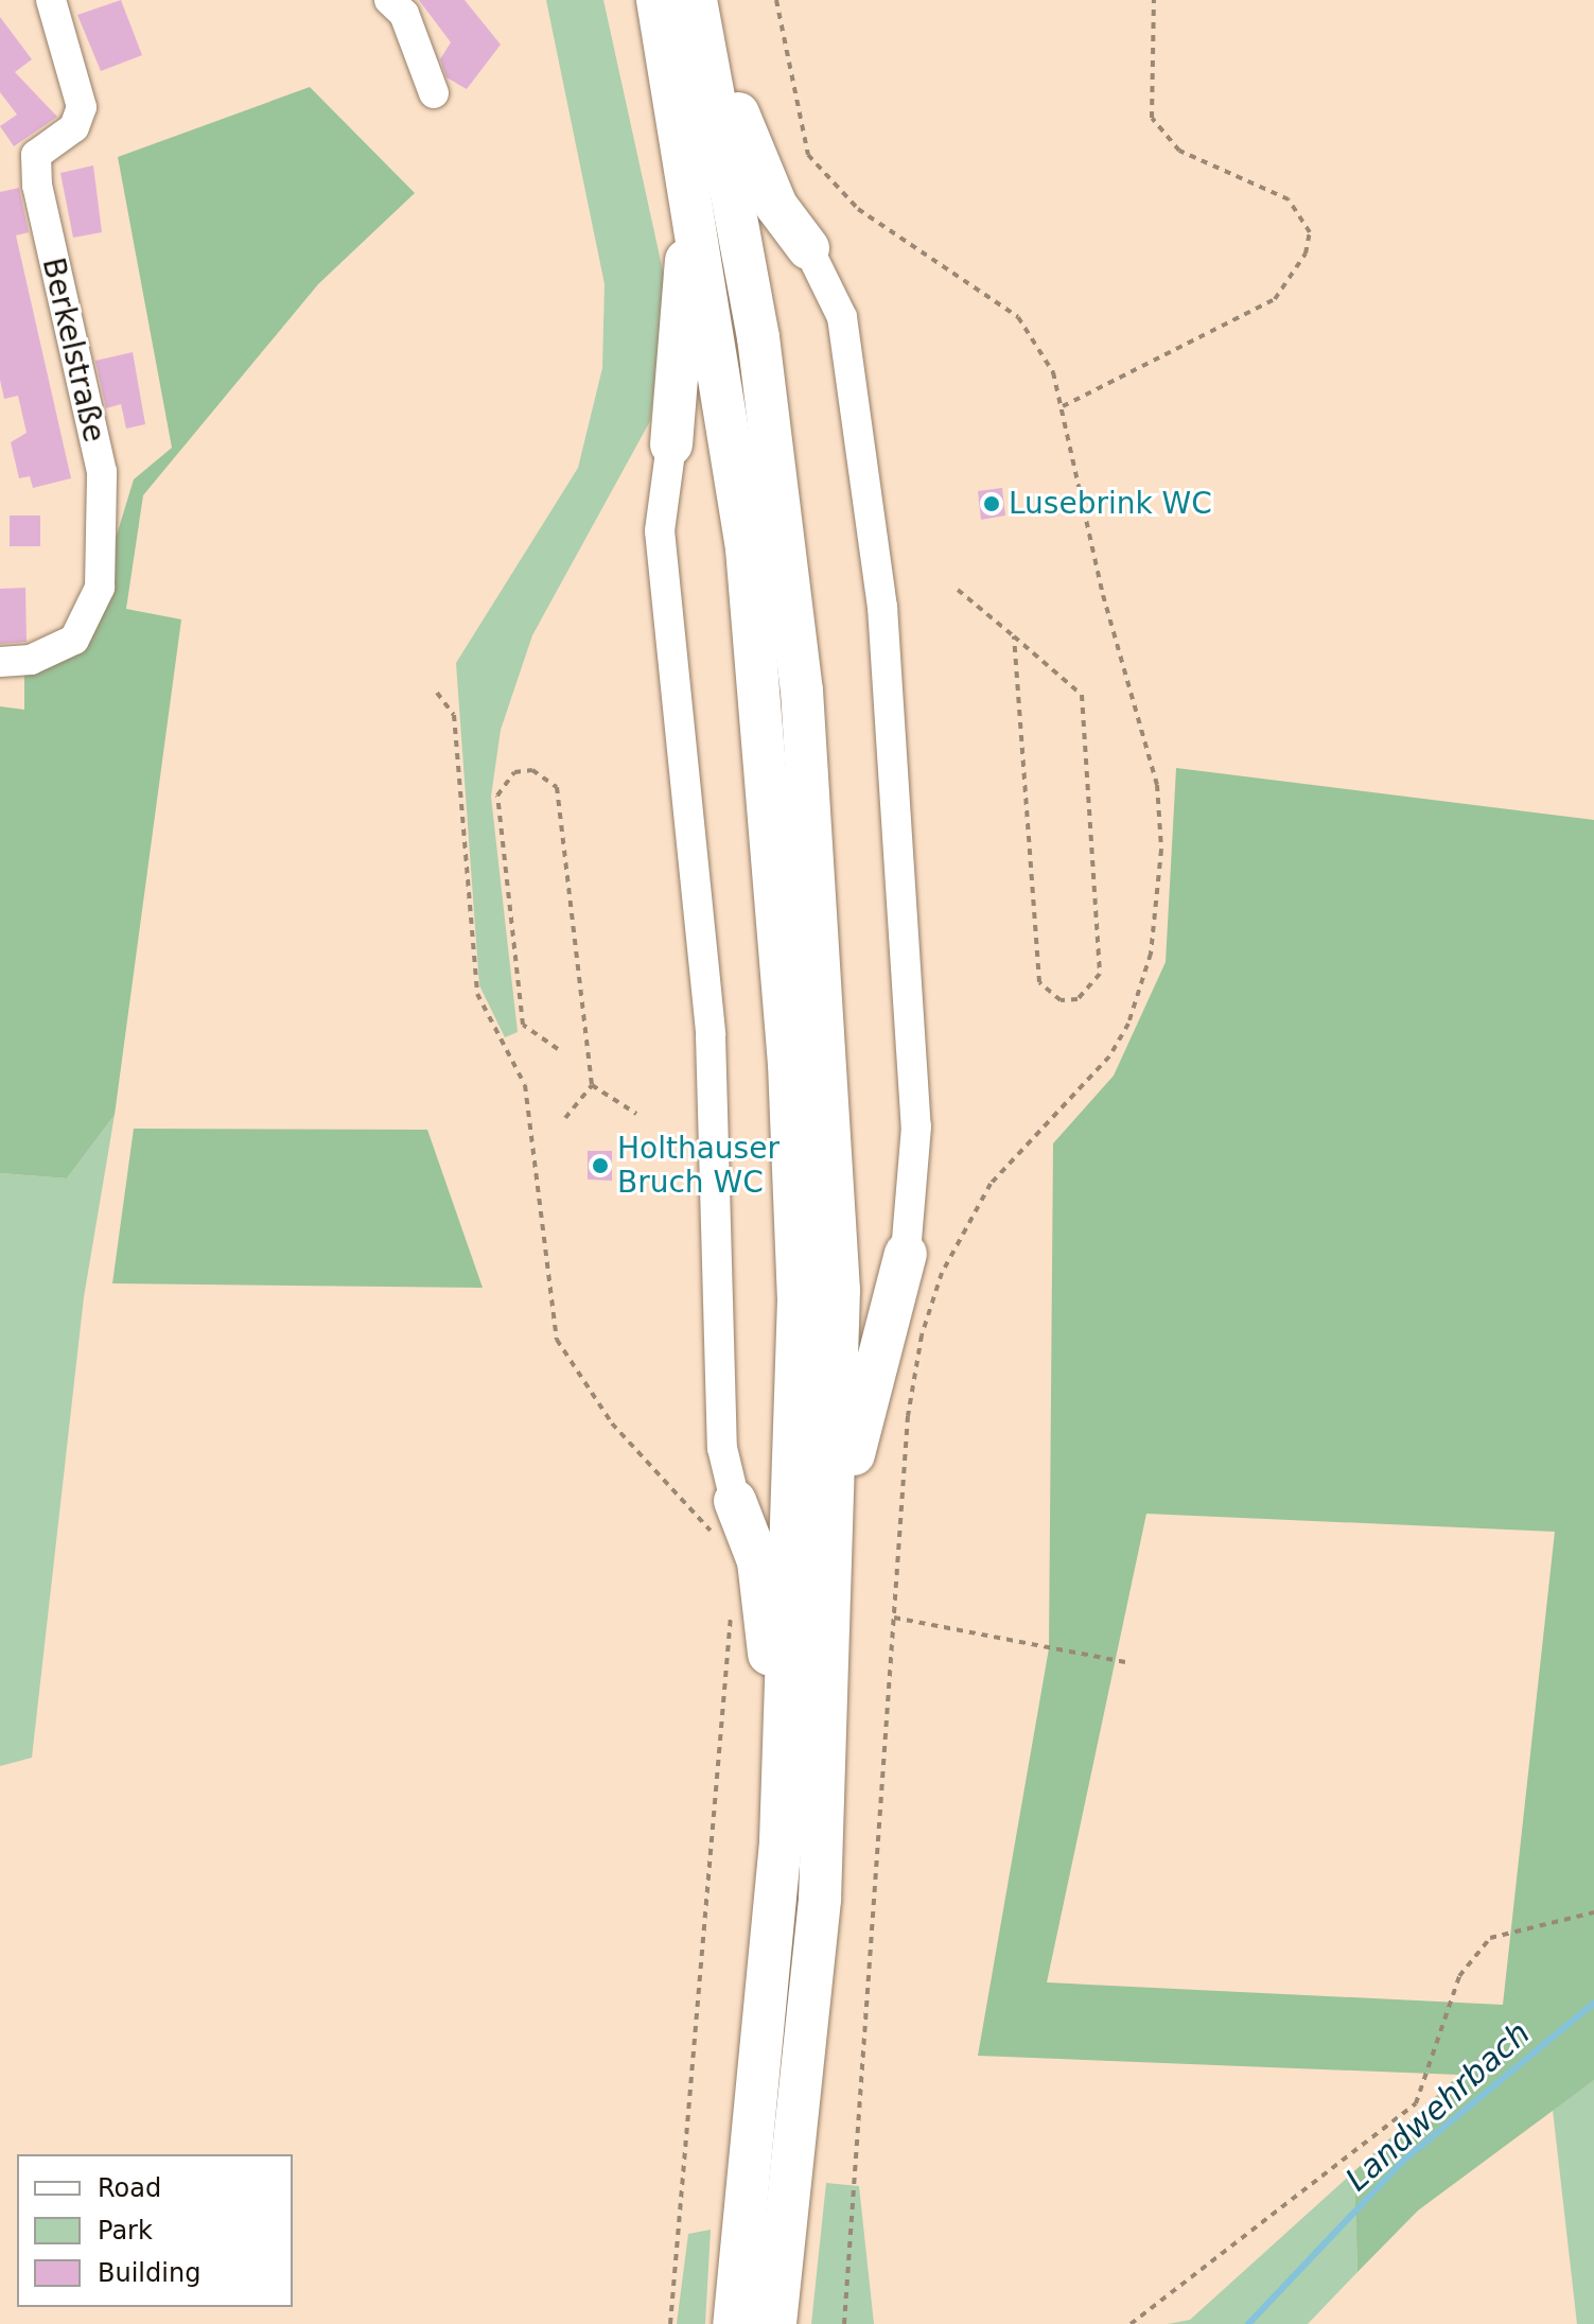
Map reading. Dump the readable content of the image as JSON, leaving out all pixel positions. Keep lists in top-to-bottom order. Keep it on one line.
{"streets":{"street":["Berkelstraße"]},"water":["Landwehrbach"],"places":["Lusebrink WC","Holthauser Bruch WC"],"legend":["Road","Park","Building"]}
